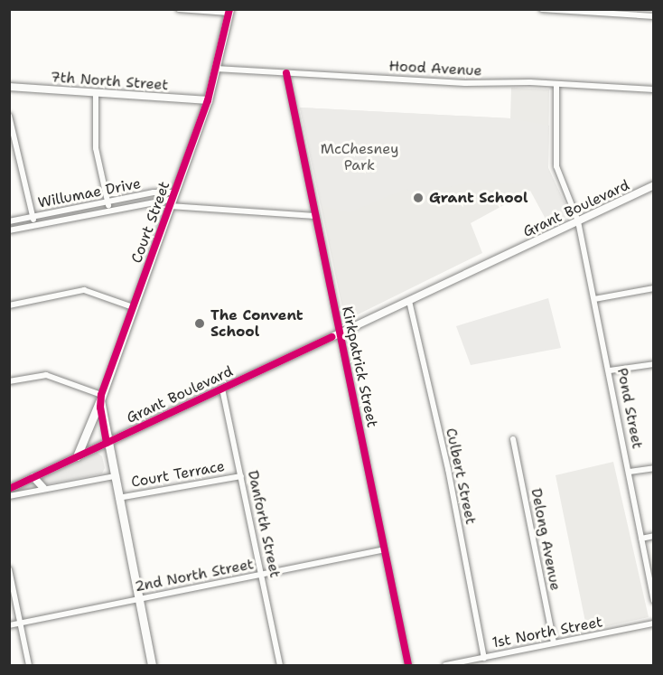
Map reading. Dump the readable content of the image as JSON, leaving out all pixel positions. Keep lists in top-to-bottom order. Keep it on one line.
{"streets":{"main road":["Court Street"],"street":["Hood Avenue","7th North Street","Willumae Drive","Grant Boulevard","Kirkpatrick Street","Pond Street","Court Terrace","Culbert Street","Danforth Street","Delong Avenue","2nd North Street","1st North Street"]},"crossings":[["Hood Avenue","Court Street"],["Hood Avenue","Kirkpatrick Street"],["Hood Avenue","Pond Street"],["7th North Street","Court Street"],["Willumae Drive","Court Street"],["Grant Boulevard","Court Street"],["Grant Boulevard","Kirkpatrick Street"],["Grant Boulevard","Pond Street"],["Grant Boulevard","Culbert Street"],["Grant Boulevard","Danforth Street"],["Court Street","Court Terrace"],["Court Street","2nd North Street"],["Kirkpatrick Street","2nd North Street"],["Court Terrace","Danforth Street"],["Culbert Street","1st North Street"],["Danforth Street","2nd North Street"],["Delong Avenue","1st North Street"]],"parks":["McChesney Park"],"places":["Grant School","The Convent School"]}
